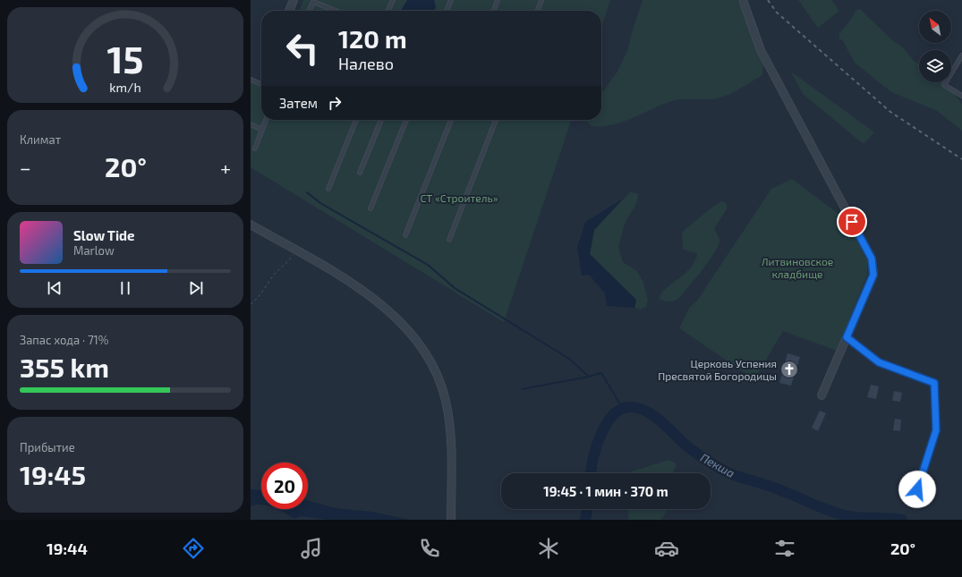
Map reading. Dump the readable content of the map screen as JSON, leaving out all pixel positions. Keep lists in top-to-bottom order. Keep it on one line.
{"water":["Пекша"],"parks":["СТ «Строитель»","Литвиновское кладбище"],"places":{"church":["Церковь Успения Пресвятой Богородицы"]},"north":"top left","page":{"turn":["120 m","Налево"],"then":"Затем","tile":["Климат",["Запас хода · 71%","355 km"],["Прибытие","19:45"]],"heat":["−","20°","+"],"song":["Slow Tide","Marlow"],"limit":"20","trip":"19:45 · 1 мин · 370 m","tabs":["19:44","20°"],"gauge":["15","km/h"]}}
